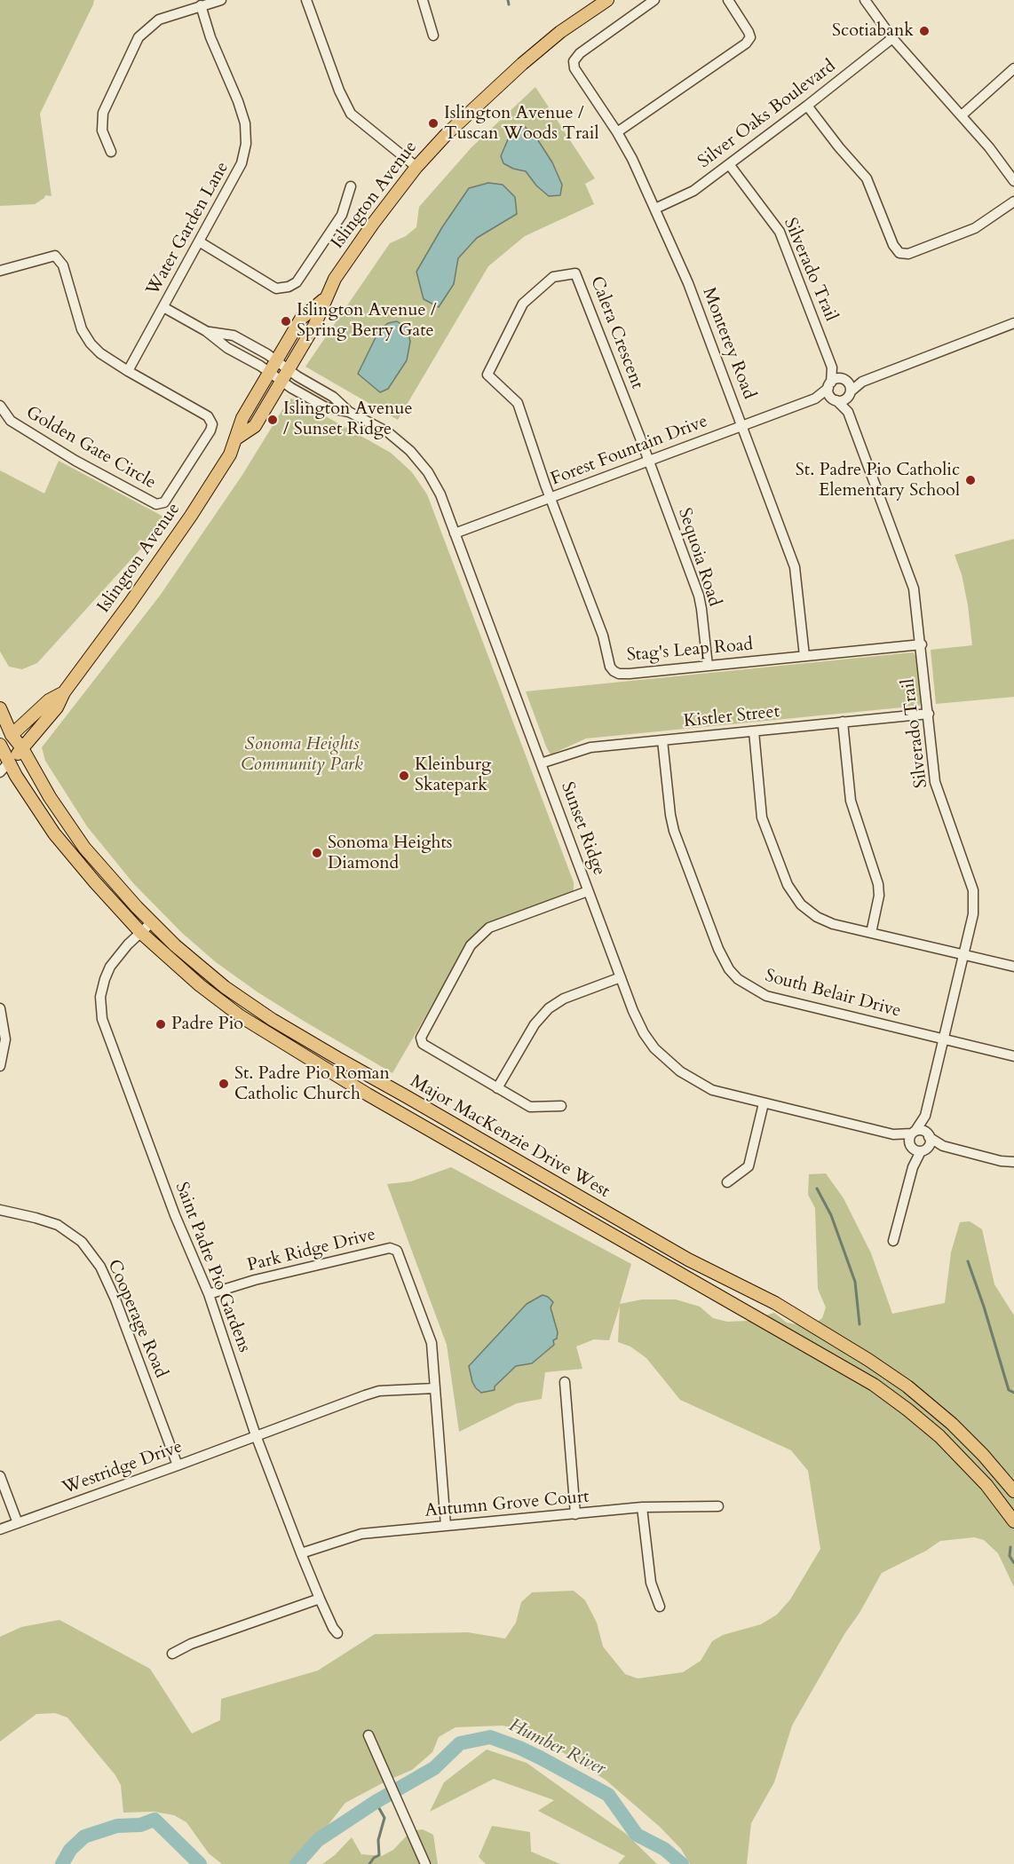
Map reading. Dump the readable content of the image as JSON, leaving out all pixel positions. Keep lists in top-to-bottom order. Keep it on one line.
{"streets":{"main road":["Islington Avenue","Major MacKenzie Drive West"],"street":["Silver Oaks Boulevard","Water Garden Lane","Silverado Trail","Calera Crescent","Monterey Road","Golden Gate Circle","Forest Fountain Drive","Sequoia Road","Stag's Leap Road","Kistler Street","Sunset Ridge","South Belair Drive","Park Ridge Drive","Saint Padre Pio Gardens","Cooperage Road","Westridge Drive","Autumn Grove Court"]},"crossings":[["Silver Oaks Boulevard","Silverado Trail"],["Silver Oaks Boulevard","Monterey Road"],["Islington Avenue","Sunset Ridge"],["Islington Avenue","Major MacKenzie Drive West"],["Water Garden Lane","Golden Gate Circle"],["Silverado Trail","Forest Fountain Drive"],["Silverado Trail","Stag's Leap Road"],["Silverado Trail","Kistler Street"],["Silverado Trail","Sunset Ridge"],["Silverado Trail","South Belair Drive"],["Calera Crescent","Forest Fountain Drive"],["Calera Crescent","Sequoia Road"],["Calera Crescent","Stag's Leap Road"],["Monterey Road","Forest Fountain Drive"],["Monterey Road","Stag's Leap Road"],["Forest Fountain Drive","Sequoia Road"],["Forest Fountain Drive","Stag's Leap Road"],["Forest Fountain Drive","Sunset Ridge"],["Sequoia Road","Stag's Leap Road"],["Kistler Street","Sunset Ridge"],["Kistler Street","South Belair Drive"],["Major MacKenzie Drive West","Saint Padre Pio Gardens"],["Park Ridge Drive","Saint Padre Pio Gardens"],["Park Ridge Drive","Westridge Drive"],["Park Ridge Drive","Autumn Grove Court"],["Saint Padre Pio Gardens","Westridge Drive"],["Saint Padre Pio Gardens","Autumn Grove Court"],["Cooperage Road","Westridge Drive"]],"water":["Humber River"],"parks":["Sonoma Heights Community Park"],"places":["Scotiabank","Islington Avenue / Tuscan Woods Trail","Islington Avenue / Spring Berry Gate","Islington Avenue / Sunset Ridge","St. Padre Pio Catholic Elementary School","Kleinburg Skatepark","Sonoma Heights Diamond","Padre Pio","St. Padre Pio Roman Catholic Church"]}
